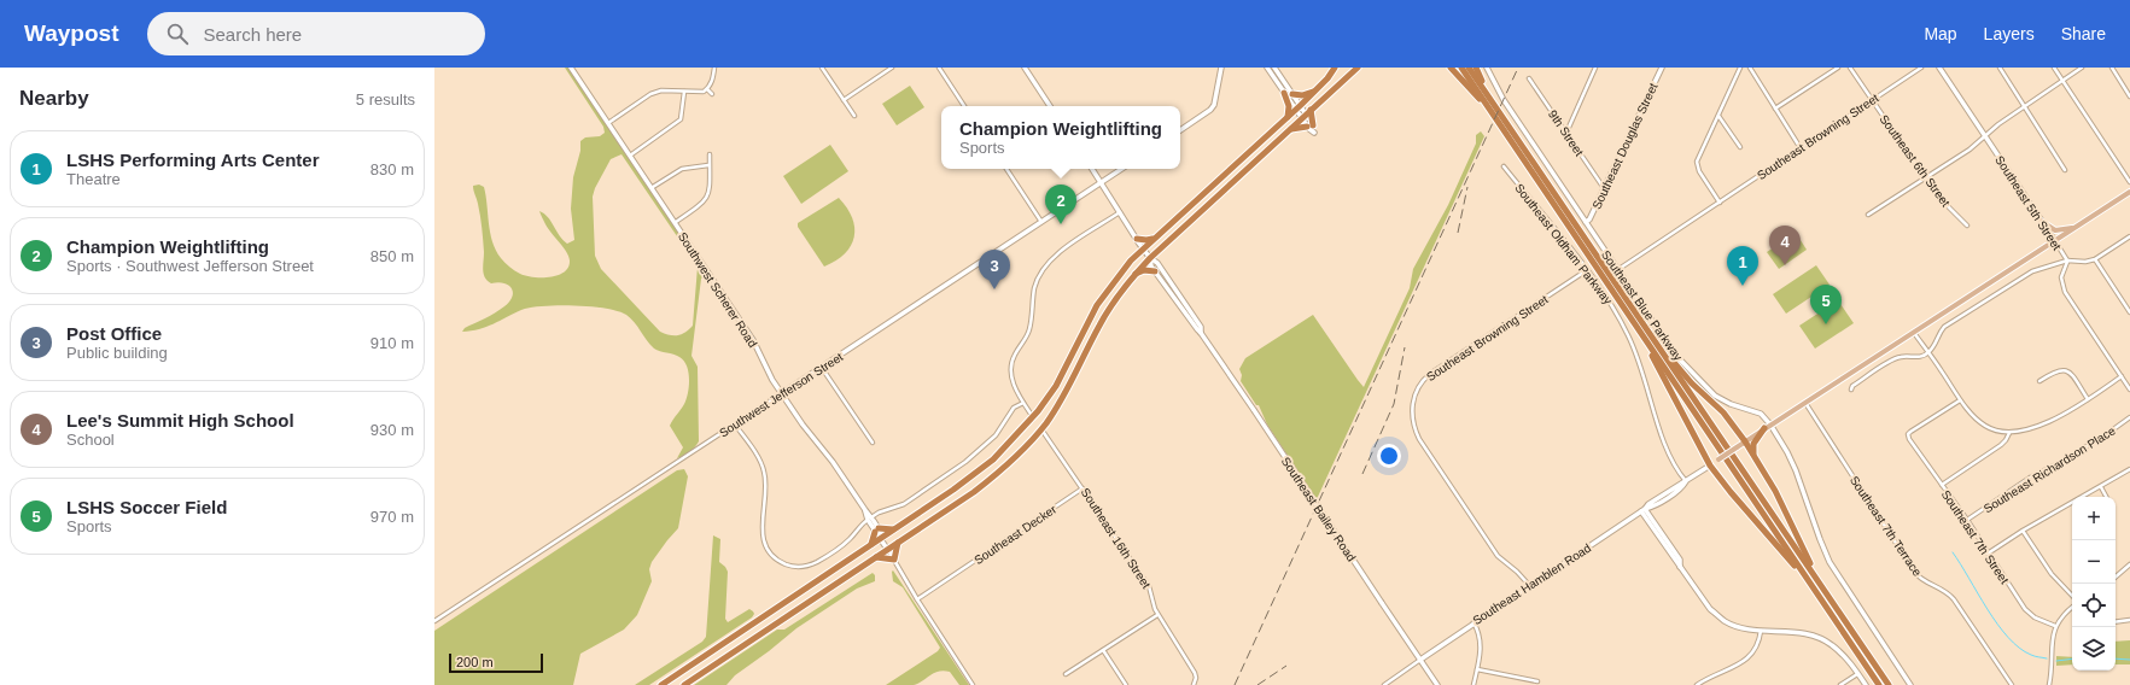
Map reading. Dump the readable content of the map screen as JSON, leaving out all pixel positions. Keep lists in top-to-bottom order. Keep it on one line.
{"streets":{"street":["9th Street","Southeast Browning Street","Southeast Douglas Street","Southeast 6th Street","Southeast 5th Street","Southeast Oldham Parkway","Southwest Scherer Road","Southeast Blue Parkway","Southwest Jefferson Street","Southeast Richardson Place","Southeast Bailey Road","Southeast 7th Terrace","Southeast Decker","Southeast 7th Street","Southeast 16th Street","Southeast Hamblen Road"]},"crossings":[["9th Street","Southeast Douglas Street"],["Southeast Browning Street","Southeast 6th Street"],["Southeast Browning Street","Southeast Oldham Parkway"],["Southeast Browning Street","Southeast Blue Parkway"],["Southeast Browning Street","Southeast Hamblen Road"],["Southeast Douglas Street","Southeast Blue Parkway"],["Southeast Oldham Parkway","Southeast Hamblen Road"],["Southwest Scherer Road","Southwest Jefferson Street"],["Southwest Jefferson Street","Southeast Bailey Road"],["Southeast Richardson Place","Southeast 7th Street"],["Southeast Bailey Road","Southeast Hamblen Road"],["Southeast Decker","Southeast 16th Street"]],"scale_bar":"200 m","page":{"header":"Waypost","search":"Search here","nav":["Map","Layers","Share"],"heading":["Nearby","5 results"],"popup":["Champion Weightlifting","Sports"],"list":[{"mark":"1","name":"LSHS Performing Arts Center","note":"Theatre","value":"830 m"},{"mark":"2","name":"Champion Weightlifting","note":"Sports · Southwest Jefferson Street","value":"850 m"},{"mark":"3","name":"Post Office","note":"Public building","value":"910 m"},{"mark":"4","name":"Lee's Summit High School","note":"School","value":"930 m"},{"mark":"5","name":"LSHS Soccer Field","note":"Sports","value":"970 m"}],"pins":["2","4","1","3","5"],"map_buttons":["+","−"],"scale":"200 m"}}
